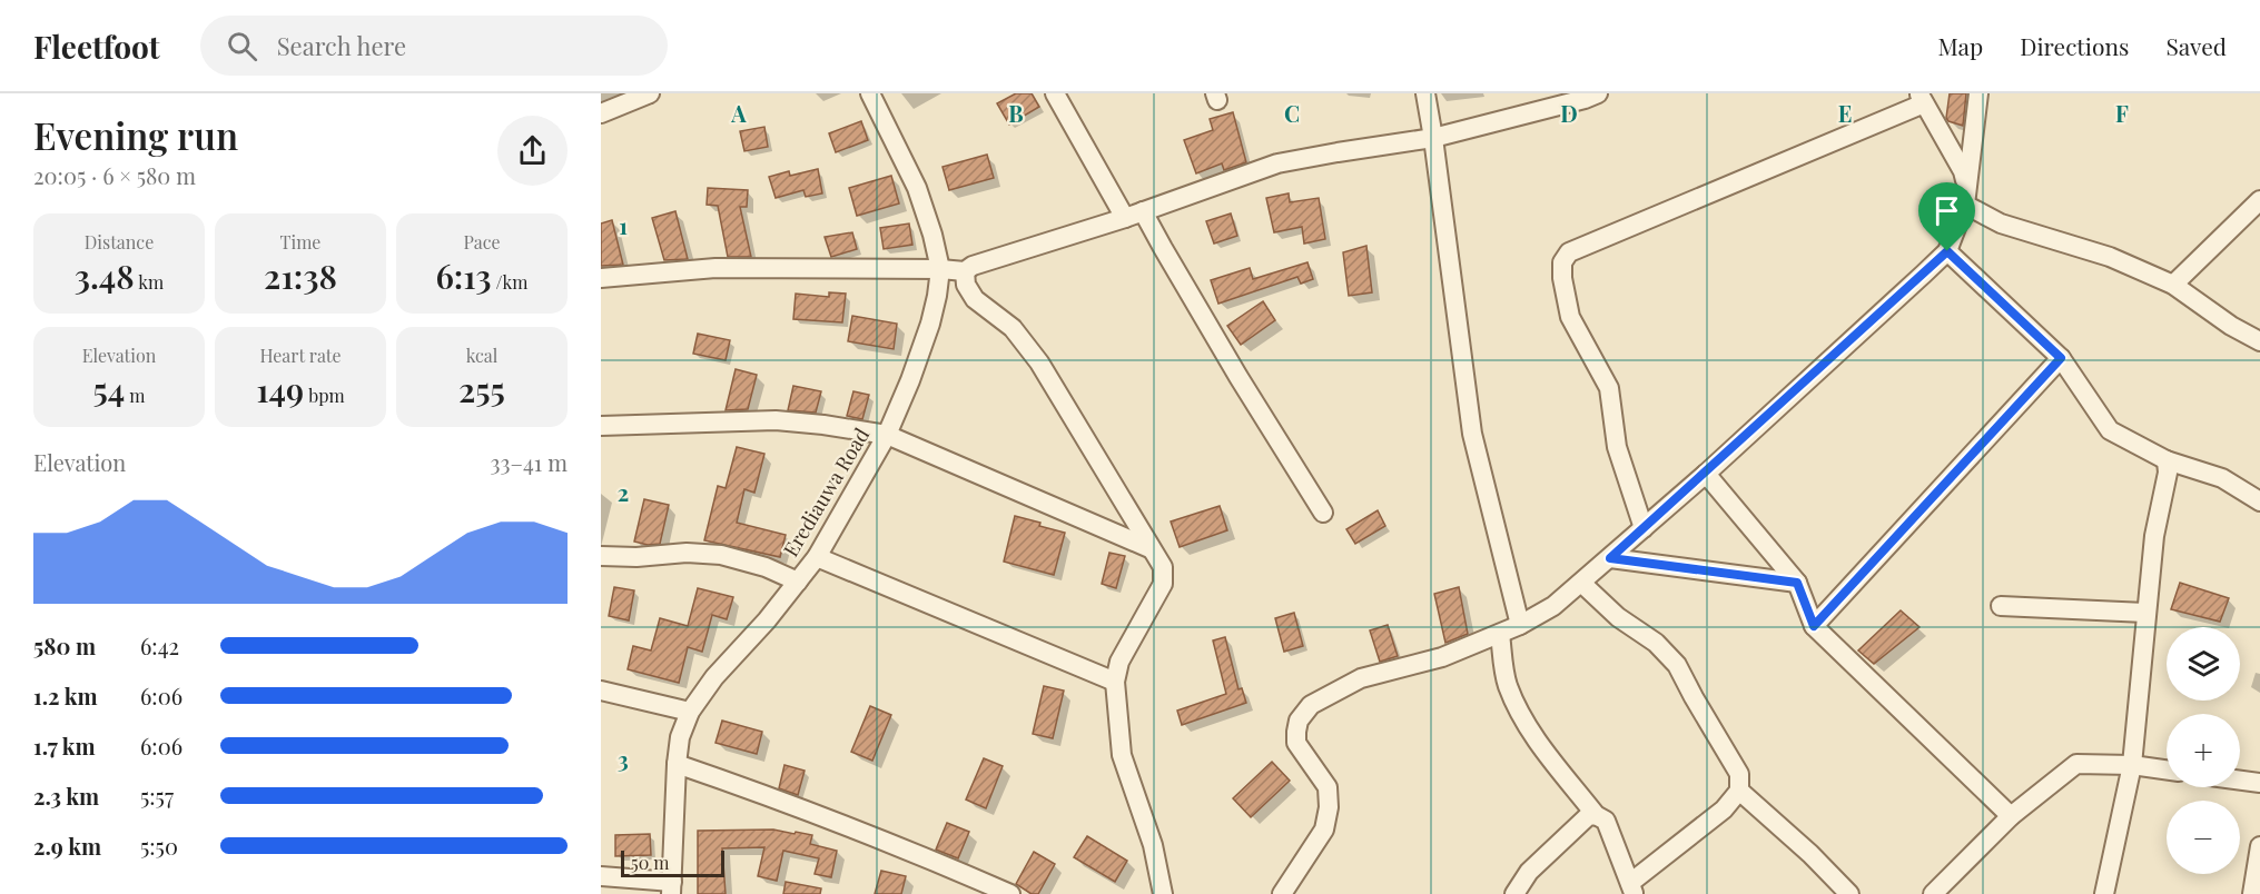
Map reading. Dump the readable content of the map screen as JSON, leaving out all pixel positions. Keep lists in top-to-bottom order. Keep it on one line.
{"streets":{"street":["Erediauwa Road"]},"scale_bar":"50 m","page":{"header":"Fleetfoot","search":"Search here","nav":["Map","Directions","Saved"],"heading":["Evening run","20:05 · 6 × 580 m"],"stats":[["Distance","3.48 km"],["Time","21:38"],["Pace","6:13 /km"],["Elevation","54 m"],["Heart rate","149 bpm"],["kcal","255"]],"chart":["Elevation","33–41 m"],"list":[{"name":"580 m","note":"6:42"},{"name":"1.2 km","note":"6:06"},{"name":"1.7 km","note":"6:06"},{"name":"2.3 km","note":"5:57"},{"name":"2.9 km","note":"5:50"}],"map_buttons":["+","−"],"scale":"50 m"},"grid":{"columns":["A","B","C","D","E","F"],"rows":["1","2","3"]}}
